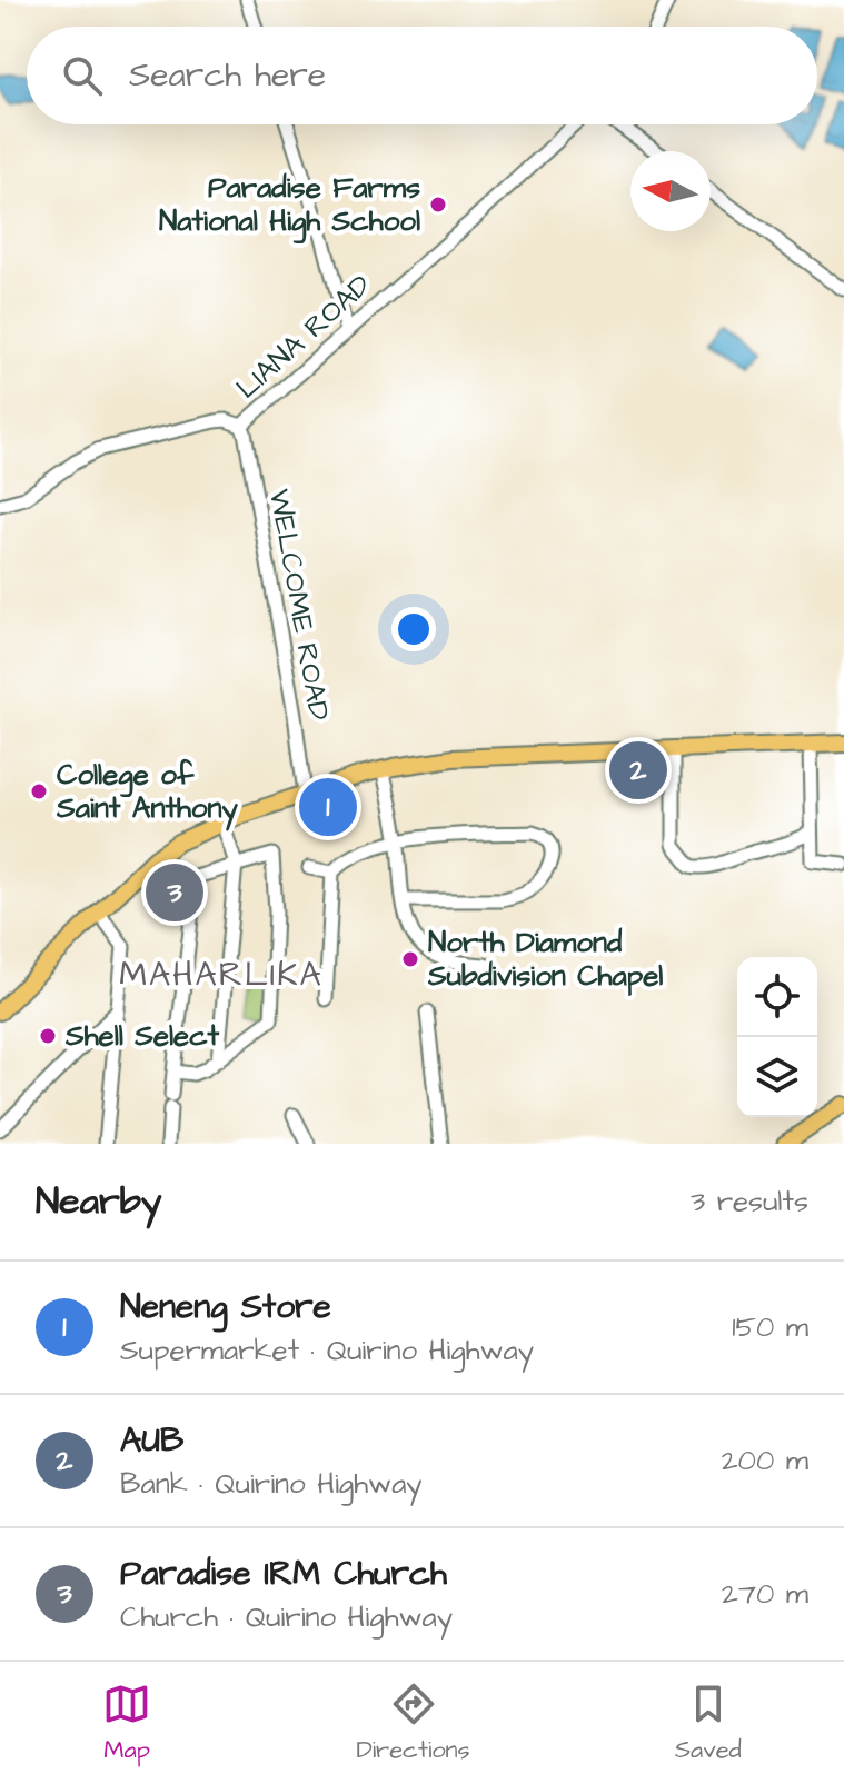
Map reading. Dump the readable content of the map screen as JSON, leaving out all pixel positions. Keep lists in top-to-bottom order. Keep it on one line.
{"streets":{"street":["LIANA ROAD","WELCOME ROAD"]},"crossings":[["LIANA ROAD","WELCOME ROAD"]],"districts":["MAHARLIKA"],"places":["Paradise Farms National High School","College of Saint Anthony","North Diamond Subdivision Chapel","Shell Select"],"north":"left","page":{"search":"Search here","pins":["2","1","3"],"heading":["Nearby","3 results"],"list":[{"mark":"1","name":"Neneng Store","note":"Supermarket · Quirino Highway","value":"150 m"},{"mark":"2","name":"AUB","note":"Bank · Quirino Highway","value":"200 m"},{"mark":"3","name":"Paradise IRM Church","note":"Church · Quirino Highway","value":"270 m"}],"nav":["Map","Directions","Saved"]}}
